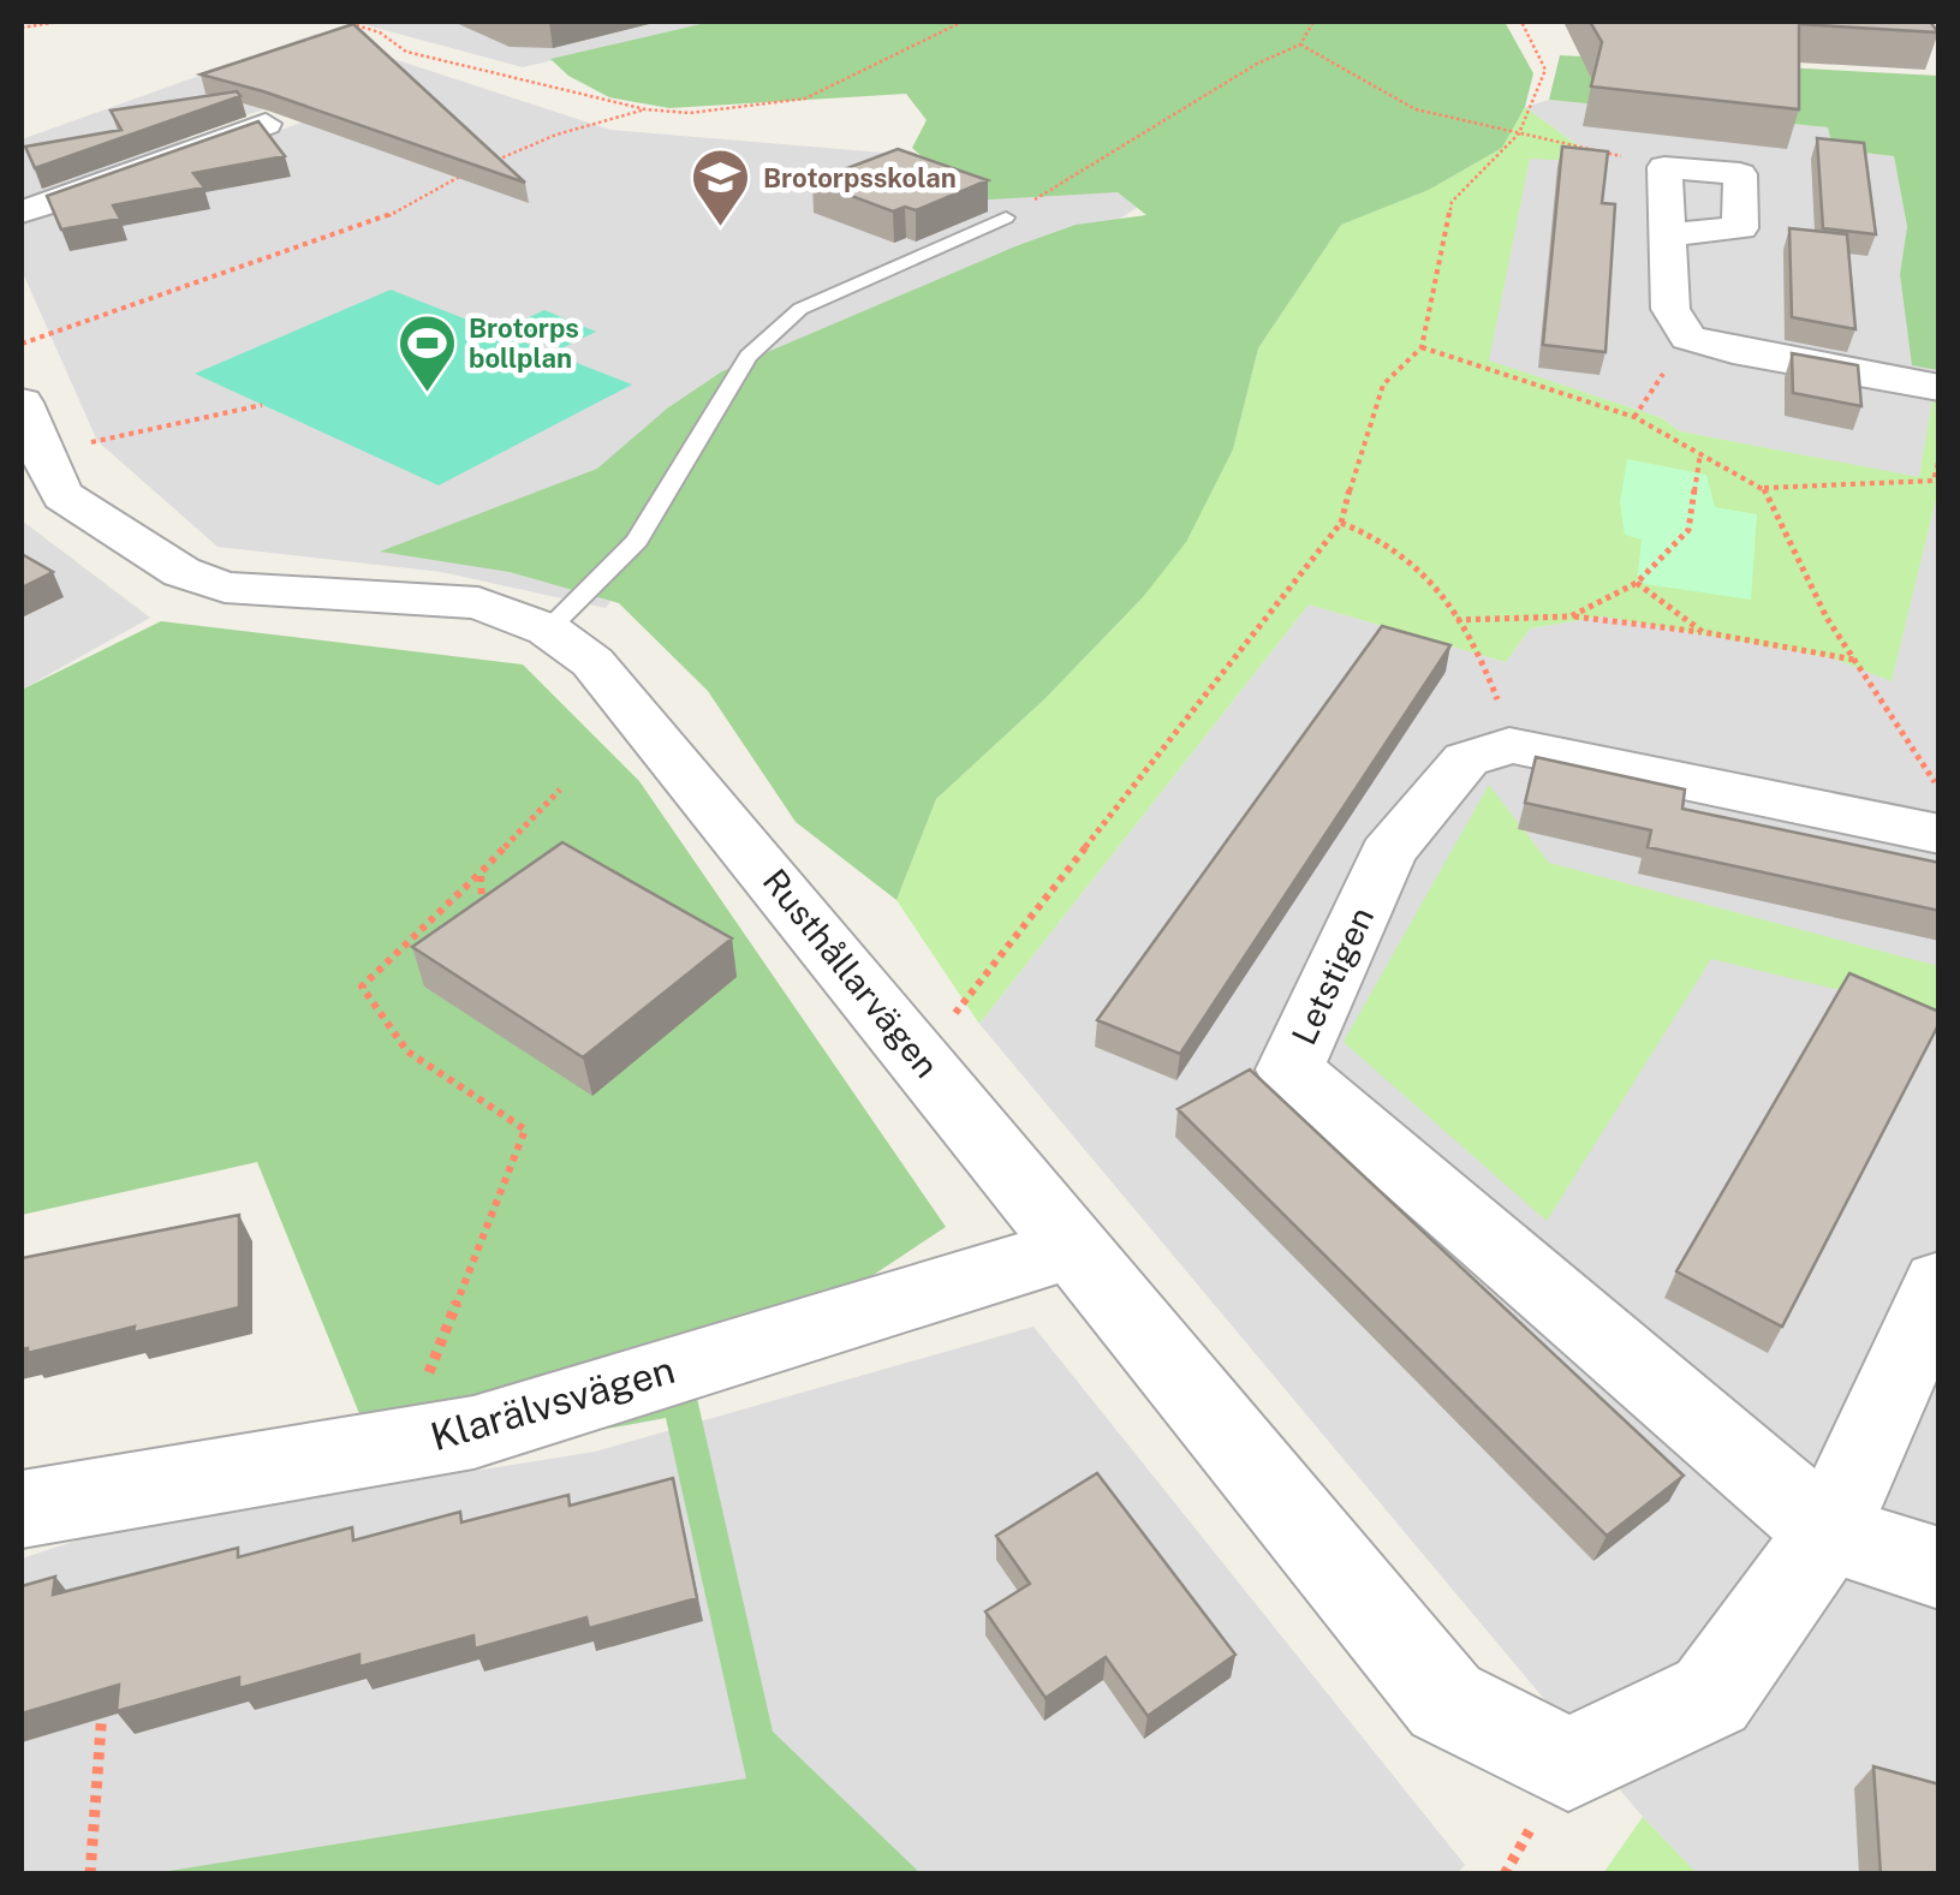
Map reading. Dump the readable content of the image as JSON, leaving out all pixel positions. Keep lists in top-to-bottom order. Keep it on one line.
{"streets":{"street":["Rusthållarvägen","Letstigen","Klarälvsvägen"]},"crossings":[["Rusthållarvägen","Letstigen"],["Rusthållarvägen","Klarälvsvägen"]],"places":{"school or university":["Brotorpsskolan"],"sports":["Brotorps bollplan"]}}
